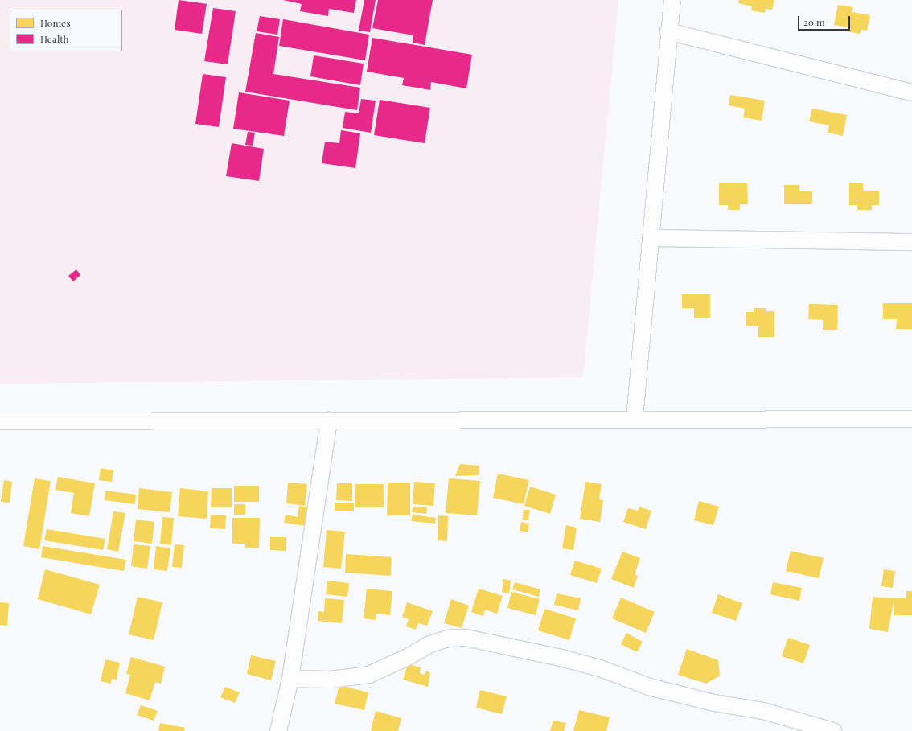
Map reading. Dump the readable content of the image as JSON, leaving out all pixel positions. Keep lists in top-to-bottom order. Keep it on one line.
{"legend":["Homes","Health"],"scale_bar":"20 m"}
